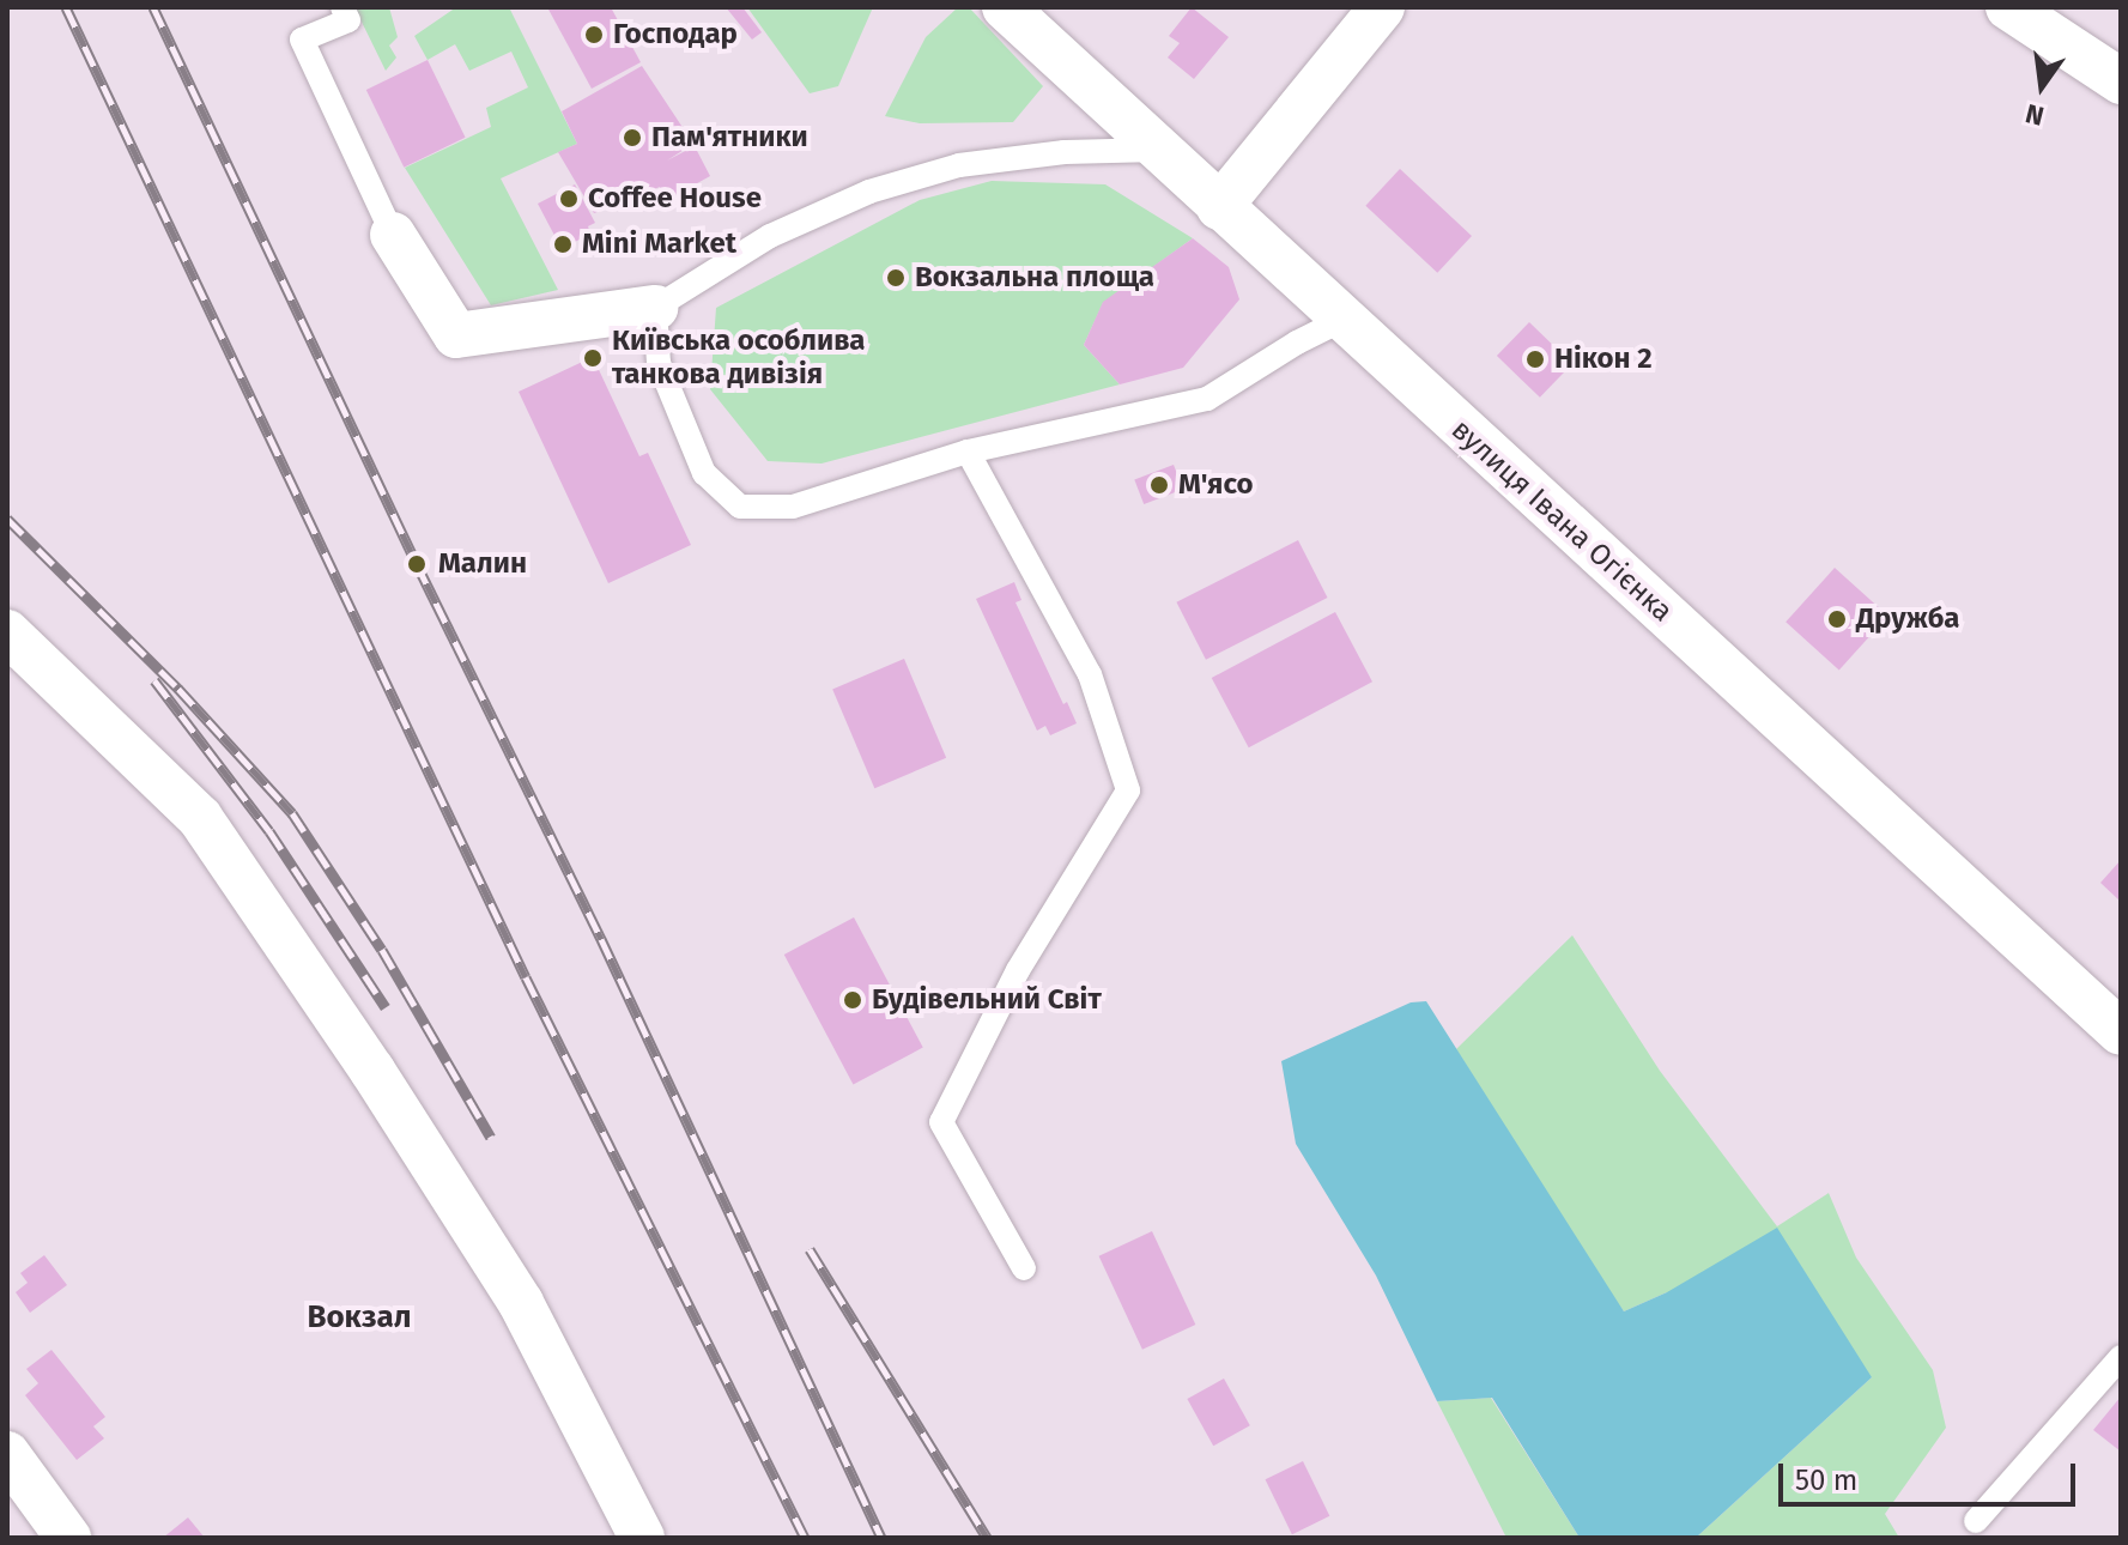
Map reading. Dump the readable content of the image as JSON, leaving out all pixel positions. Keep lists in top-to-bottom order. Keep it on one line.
{"streets":{"street":["вулиця Івана Огієнка"]},"districts":["Вокзал"],"places":["Господар","Пам'ятники","Coffee House","Mini Market","Вокзальна площа","Київська особлива танкова дивізія","Нікон 2","М'ясо","Малин","Дружба","Будівельний Світ"],"scale_bar":"50 m","north":"bottom"}
